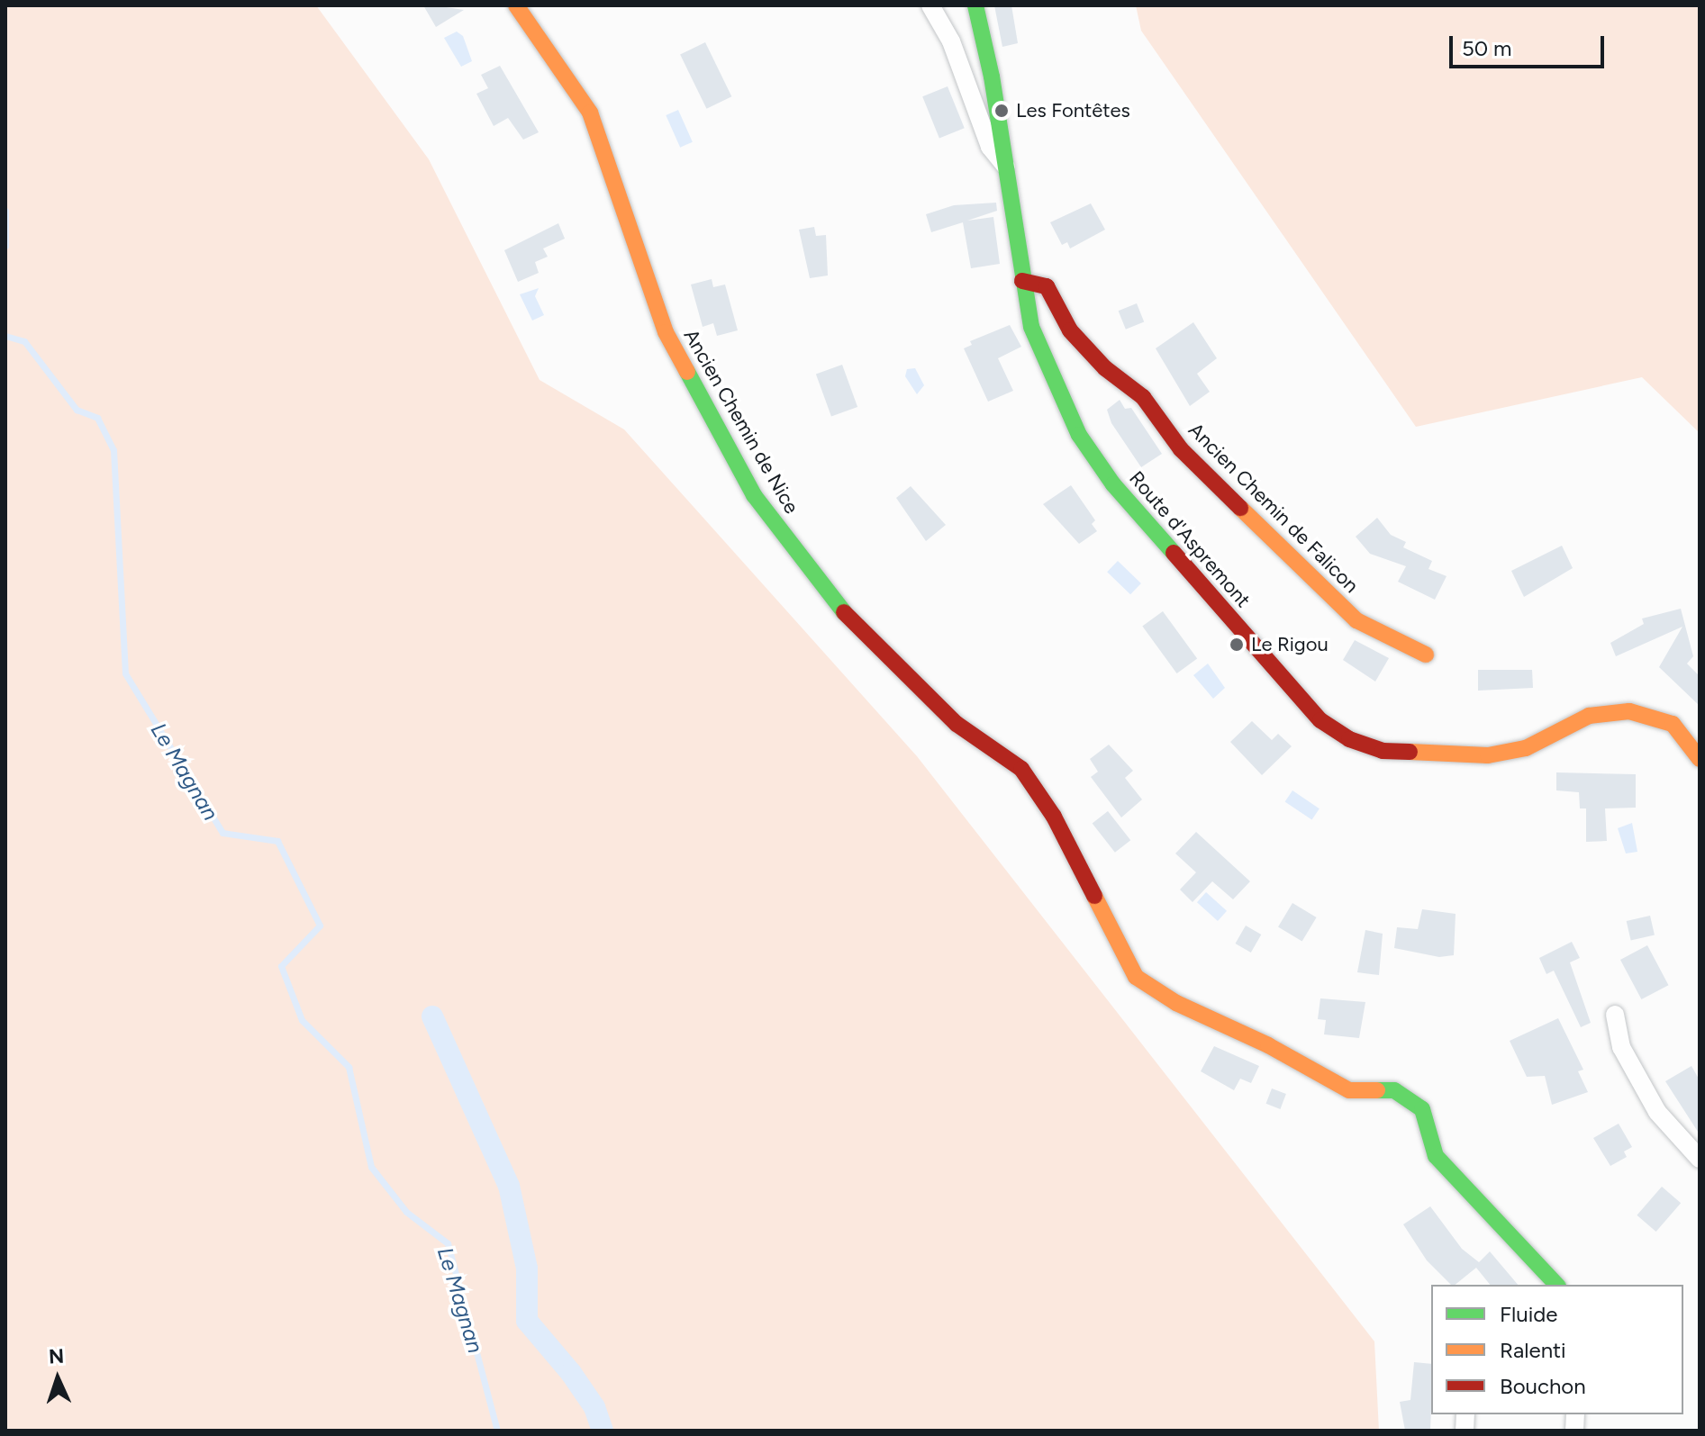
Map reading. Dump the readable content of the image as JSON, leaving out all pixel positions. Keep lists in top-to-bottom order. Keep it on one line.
{"streets":{"street":["Ancien Chemin de Nice","Ancien Chemin de Falicon","Route d'Aspremont"]},"crossings":[["Ancien Chemin de Falicon","Route d'Aspremont"]],"water":["Le Magnan"],"places":["Les Fontêtes","Le Rigou"],"legend":["Fluide","Ralenti","Bouchon"],"scale_bar":"50 m","north":"top"}
